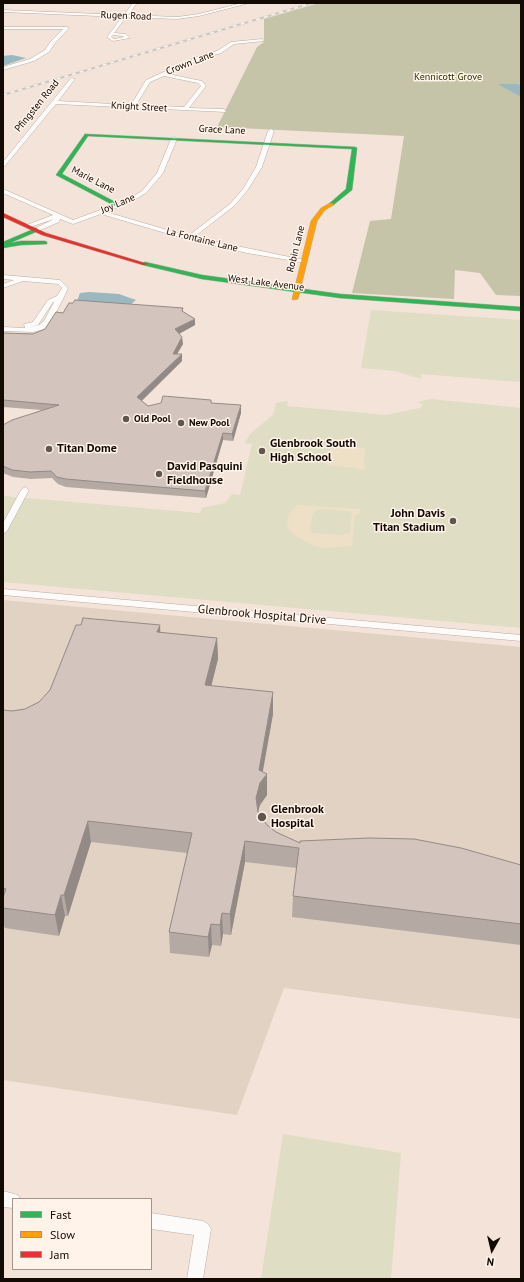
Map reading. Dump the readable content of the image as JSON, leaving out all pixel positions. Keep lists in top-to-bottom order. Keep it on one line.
{"streets":{"main road":["Grace Lane","Marie Lane","Robin Lane","West Lake Avenue"],"street":["Rugen Road","Crown Lane","Pfingsten Road","Knight Street","Joy Lane","La Fontaine Lane","Glenbrook Hospital Drive"]},"crossings":[["Crown Lane","Knight Street"],["Pfingsten Road","Knight Street"],["Grace Lane","Marie Lane"],["Grace Lane","Joy Lane"],["Grace Lane","Robin Lane"],["Marie Lane","Joy Lane"],["Joy Lane","La Fontaine Lane"],["La Fontaine Lane","Robin Lane"],["Robin Lane","West Lake Avenue"]],"parks":["Kennicott Grove"],"places":["Old Pool","New Pool","Titan Dome","Glenbrook South High School","David Pasquini Fieldhouse","John Davis Titan Stadium","Glenbrook Hospital"],"legend":["Fast","Slow","Jam"],"north":"bottom"}
